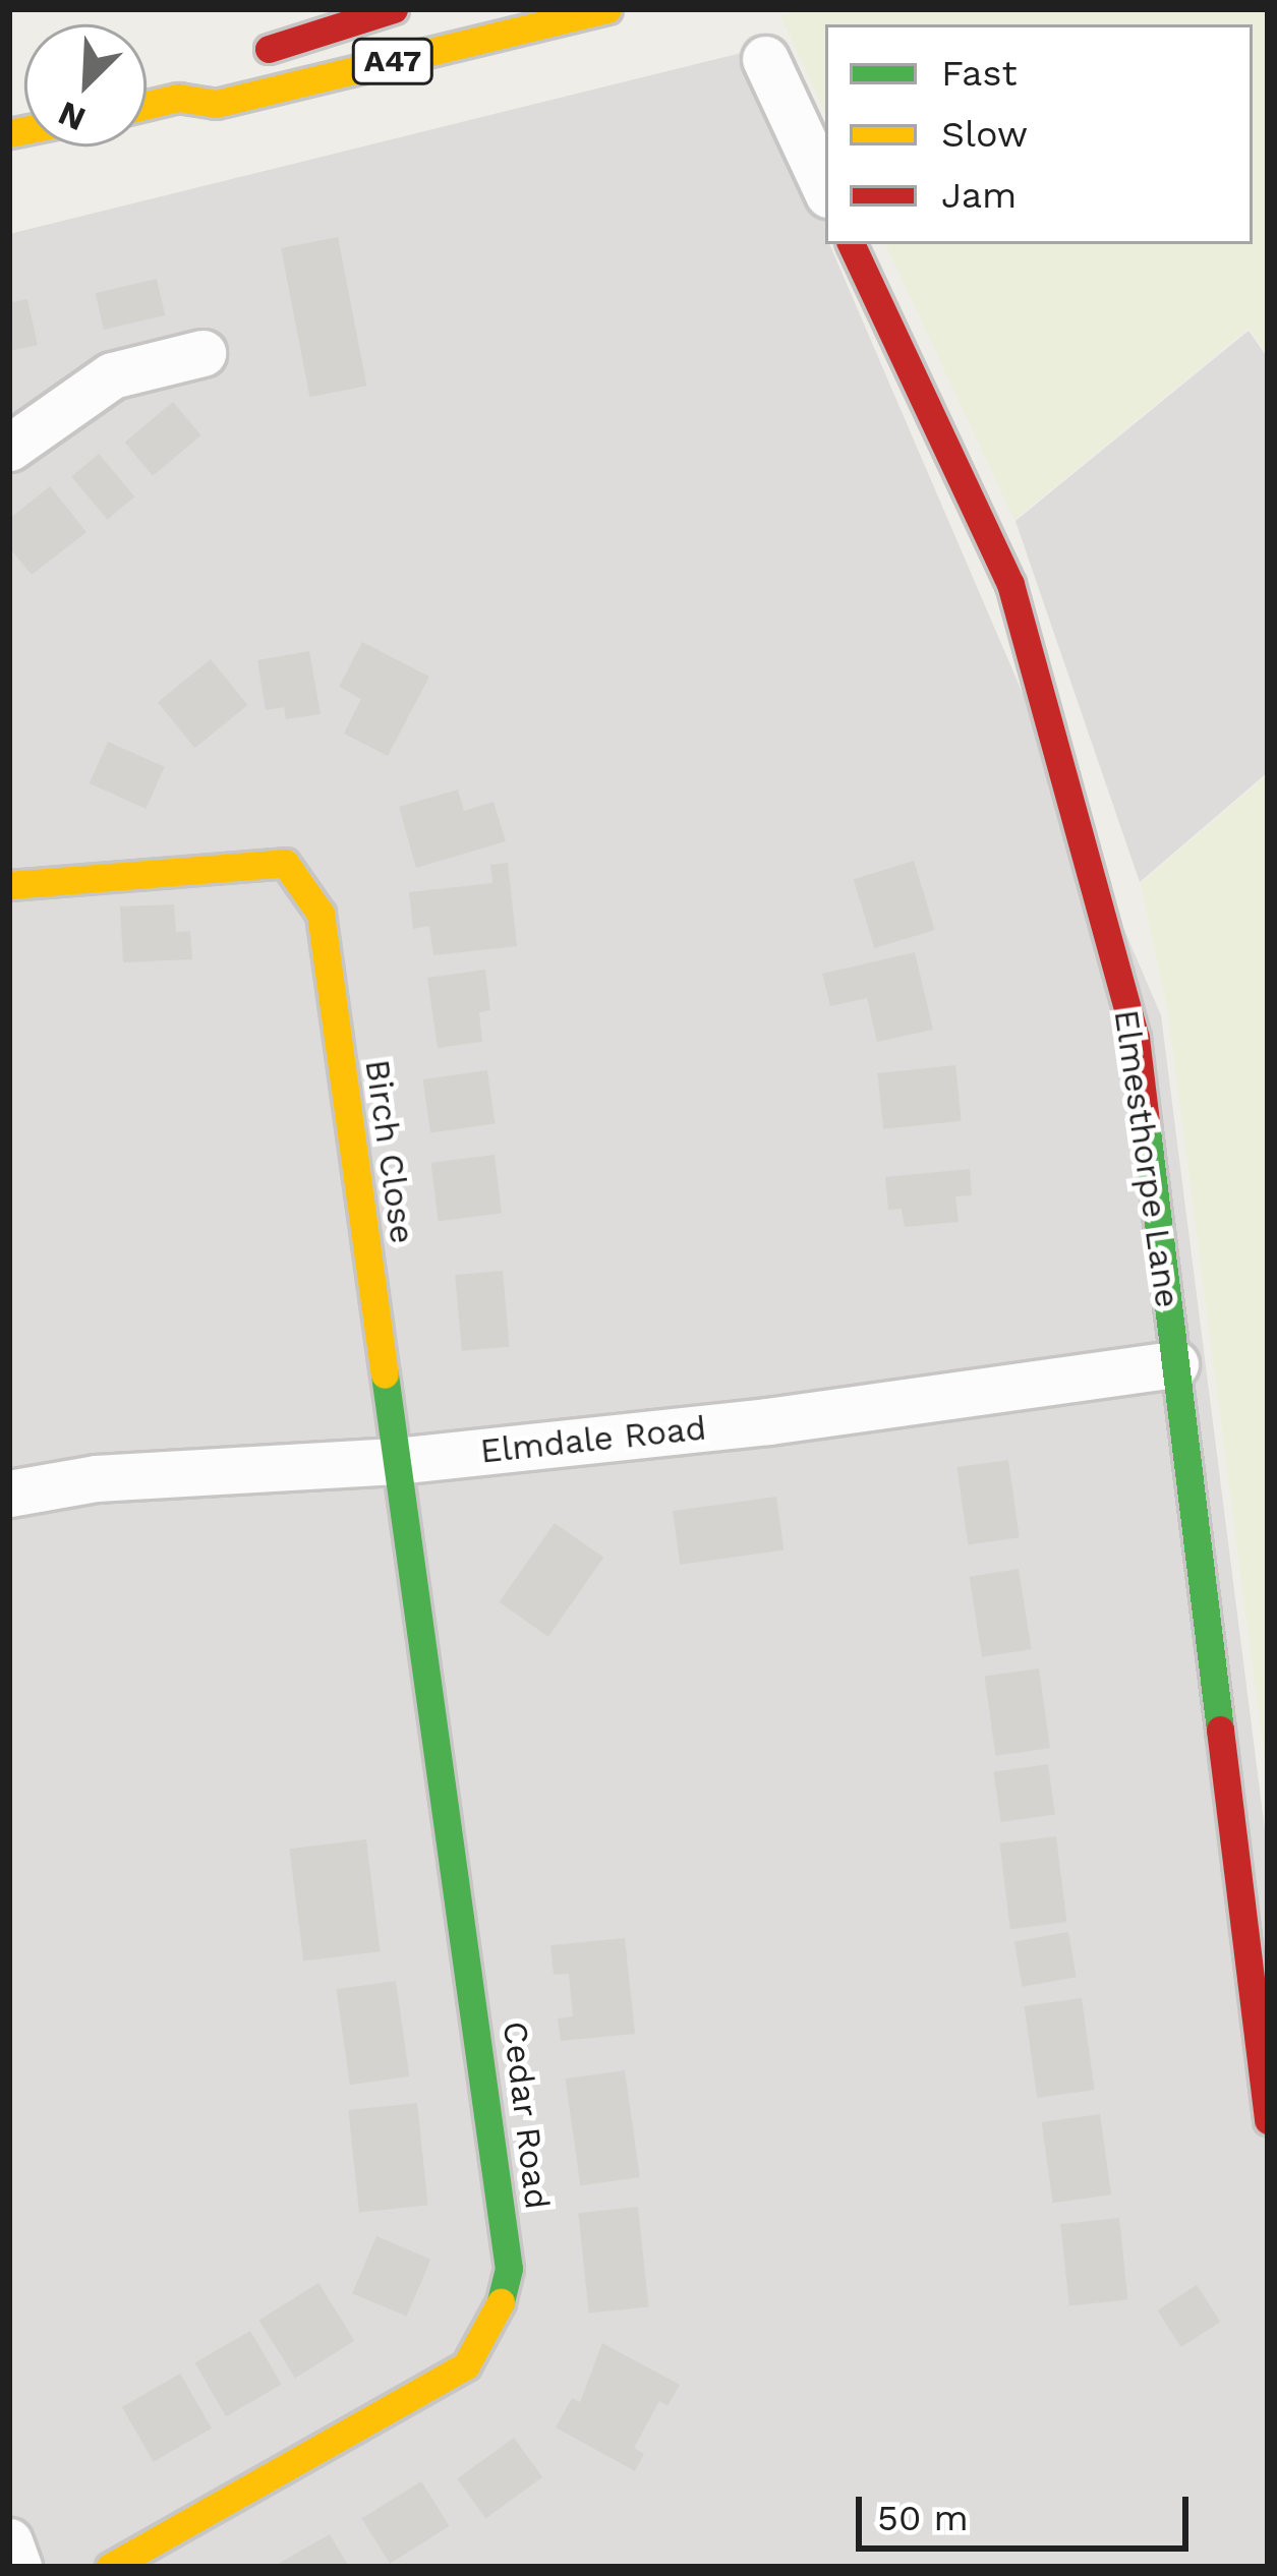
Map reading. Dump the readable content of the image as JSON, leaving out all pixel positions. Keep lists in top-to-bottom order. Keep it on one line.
{"streets":{"street":["A47","Birch Close","Elmesthorpe Lane","Elmdale Road","Cedar Road"]},"crossings":[["Birch Close","Elmdale Road"],["Birch Close","Cedar Road"],["Elmesthorpe Lane","Elmdale Road"],["Elmdale Road","Cedar Road"]],"legend":["Fast","Slow","Jam"],"scale_bar":"50 m","north":"bottom left"}
